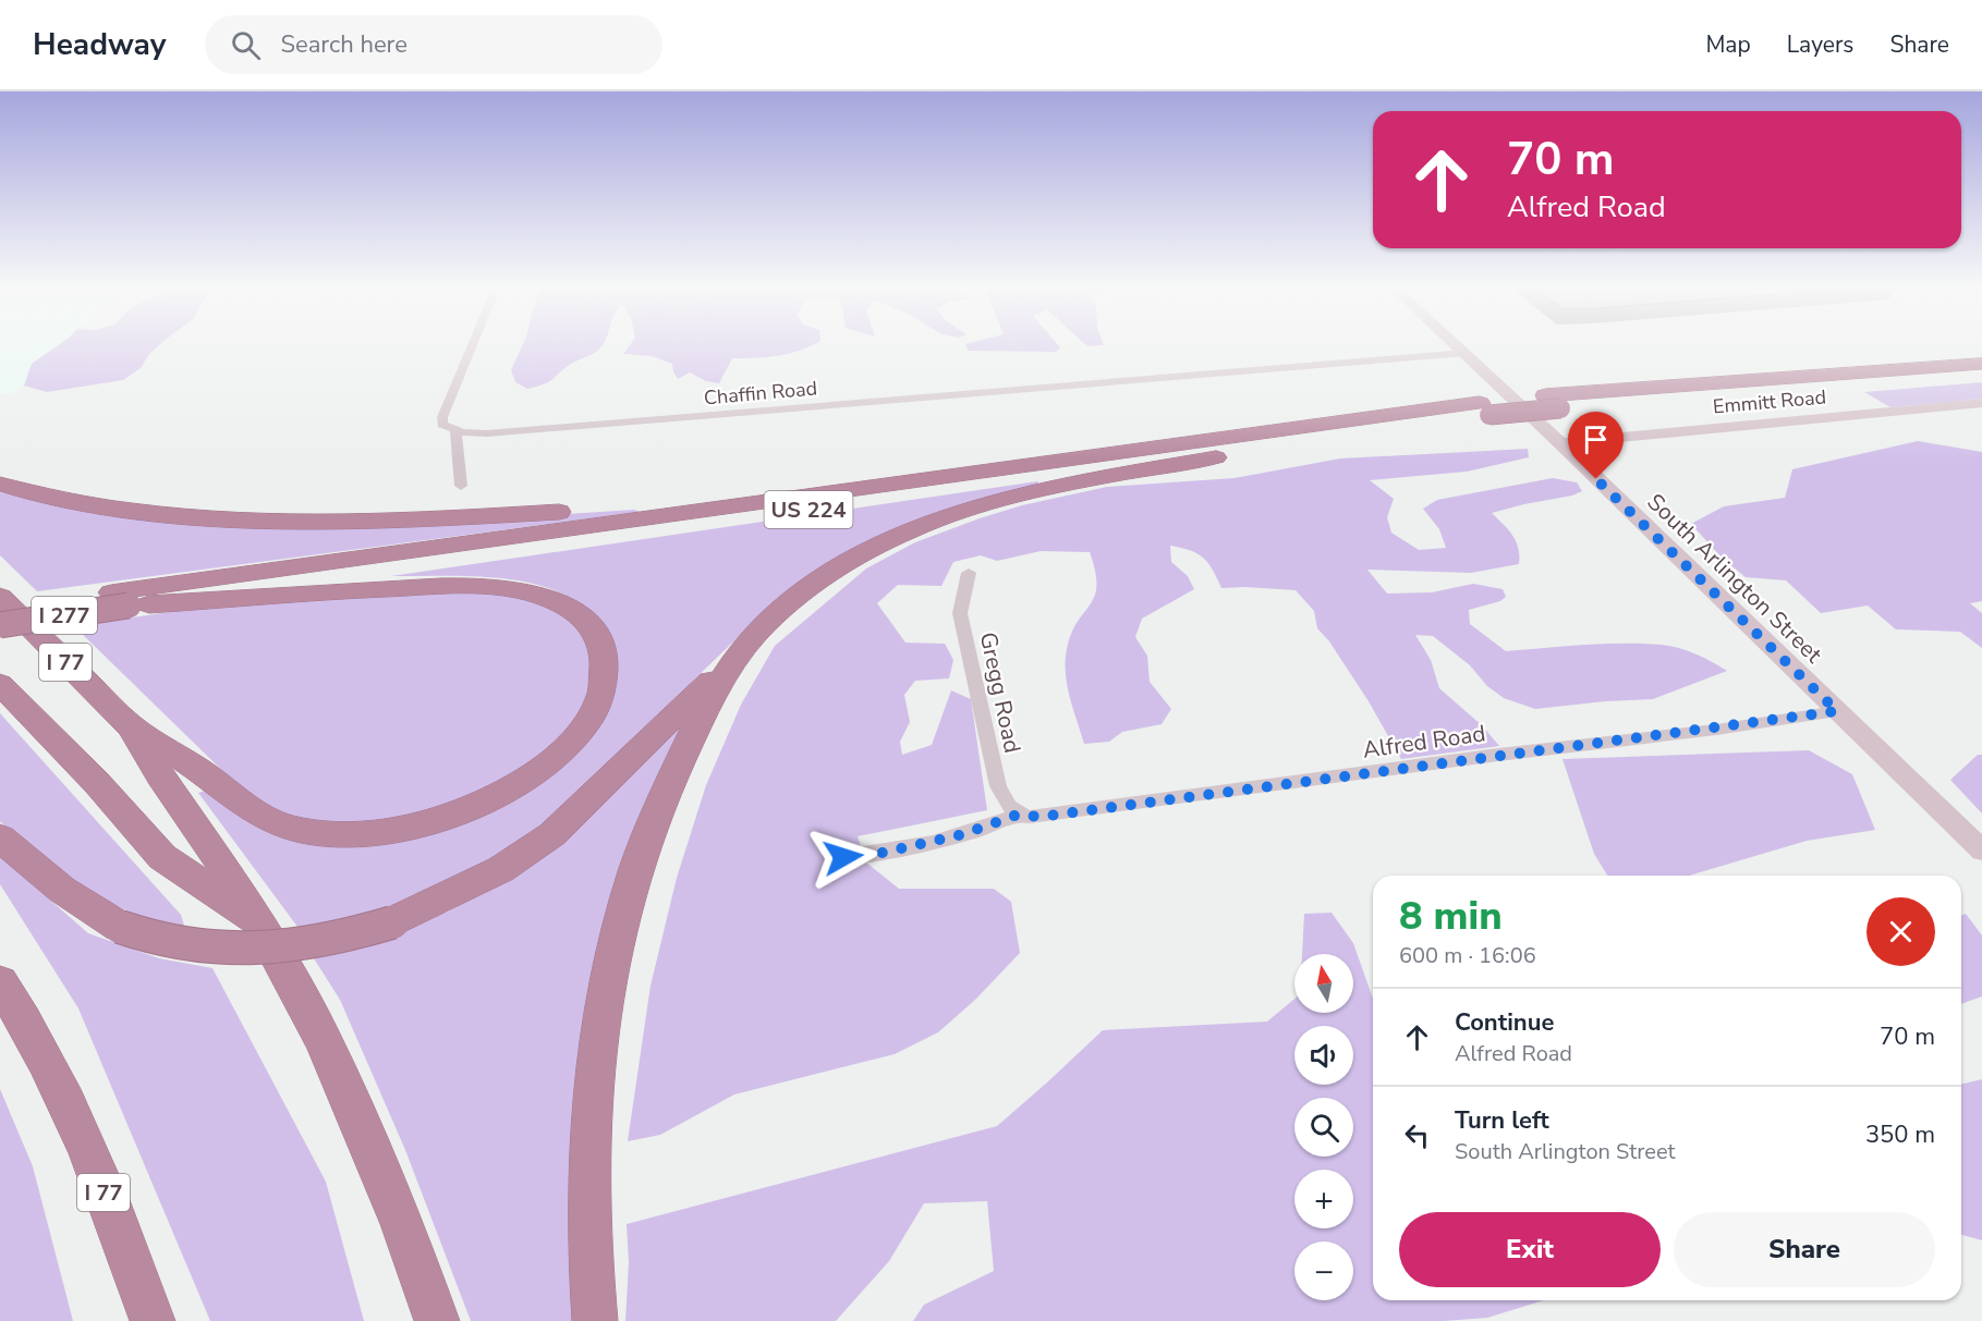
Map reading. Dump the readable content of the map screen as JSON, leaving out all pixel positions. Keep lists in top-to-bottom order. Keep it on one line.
{"streets":{"highway":["US 224","I 277","I 77"],"main road":["Emmitt Road","South Arlington Street"],"street":["Chaffin Road","Gregg Road","Alfred Road"]},"crossings":[["Chaffin Road","South Arlington Street"],["Emmitt Road","South Arlington Street"],["US 224","I 277"],["South Arlington Street","Alfred Road"],["Gregg Road","Alfred Road"]],"north":"top","page":{"header":"Headway","search":"Search here","nav":["Map","Layers","Share"],"turn":["70 m","Alfred Road"],"heading":["8 min","600 m · 16:06"],"map_buttons":["+","−"],"list":[{"name":"Continue","note":"Alfred Road","value":"70 m"},{"name":"Turn left","note":"South Arlington Street","value":"350 m"}],"buttons":["Exit","Share"]}}
